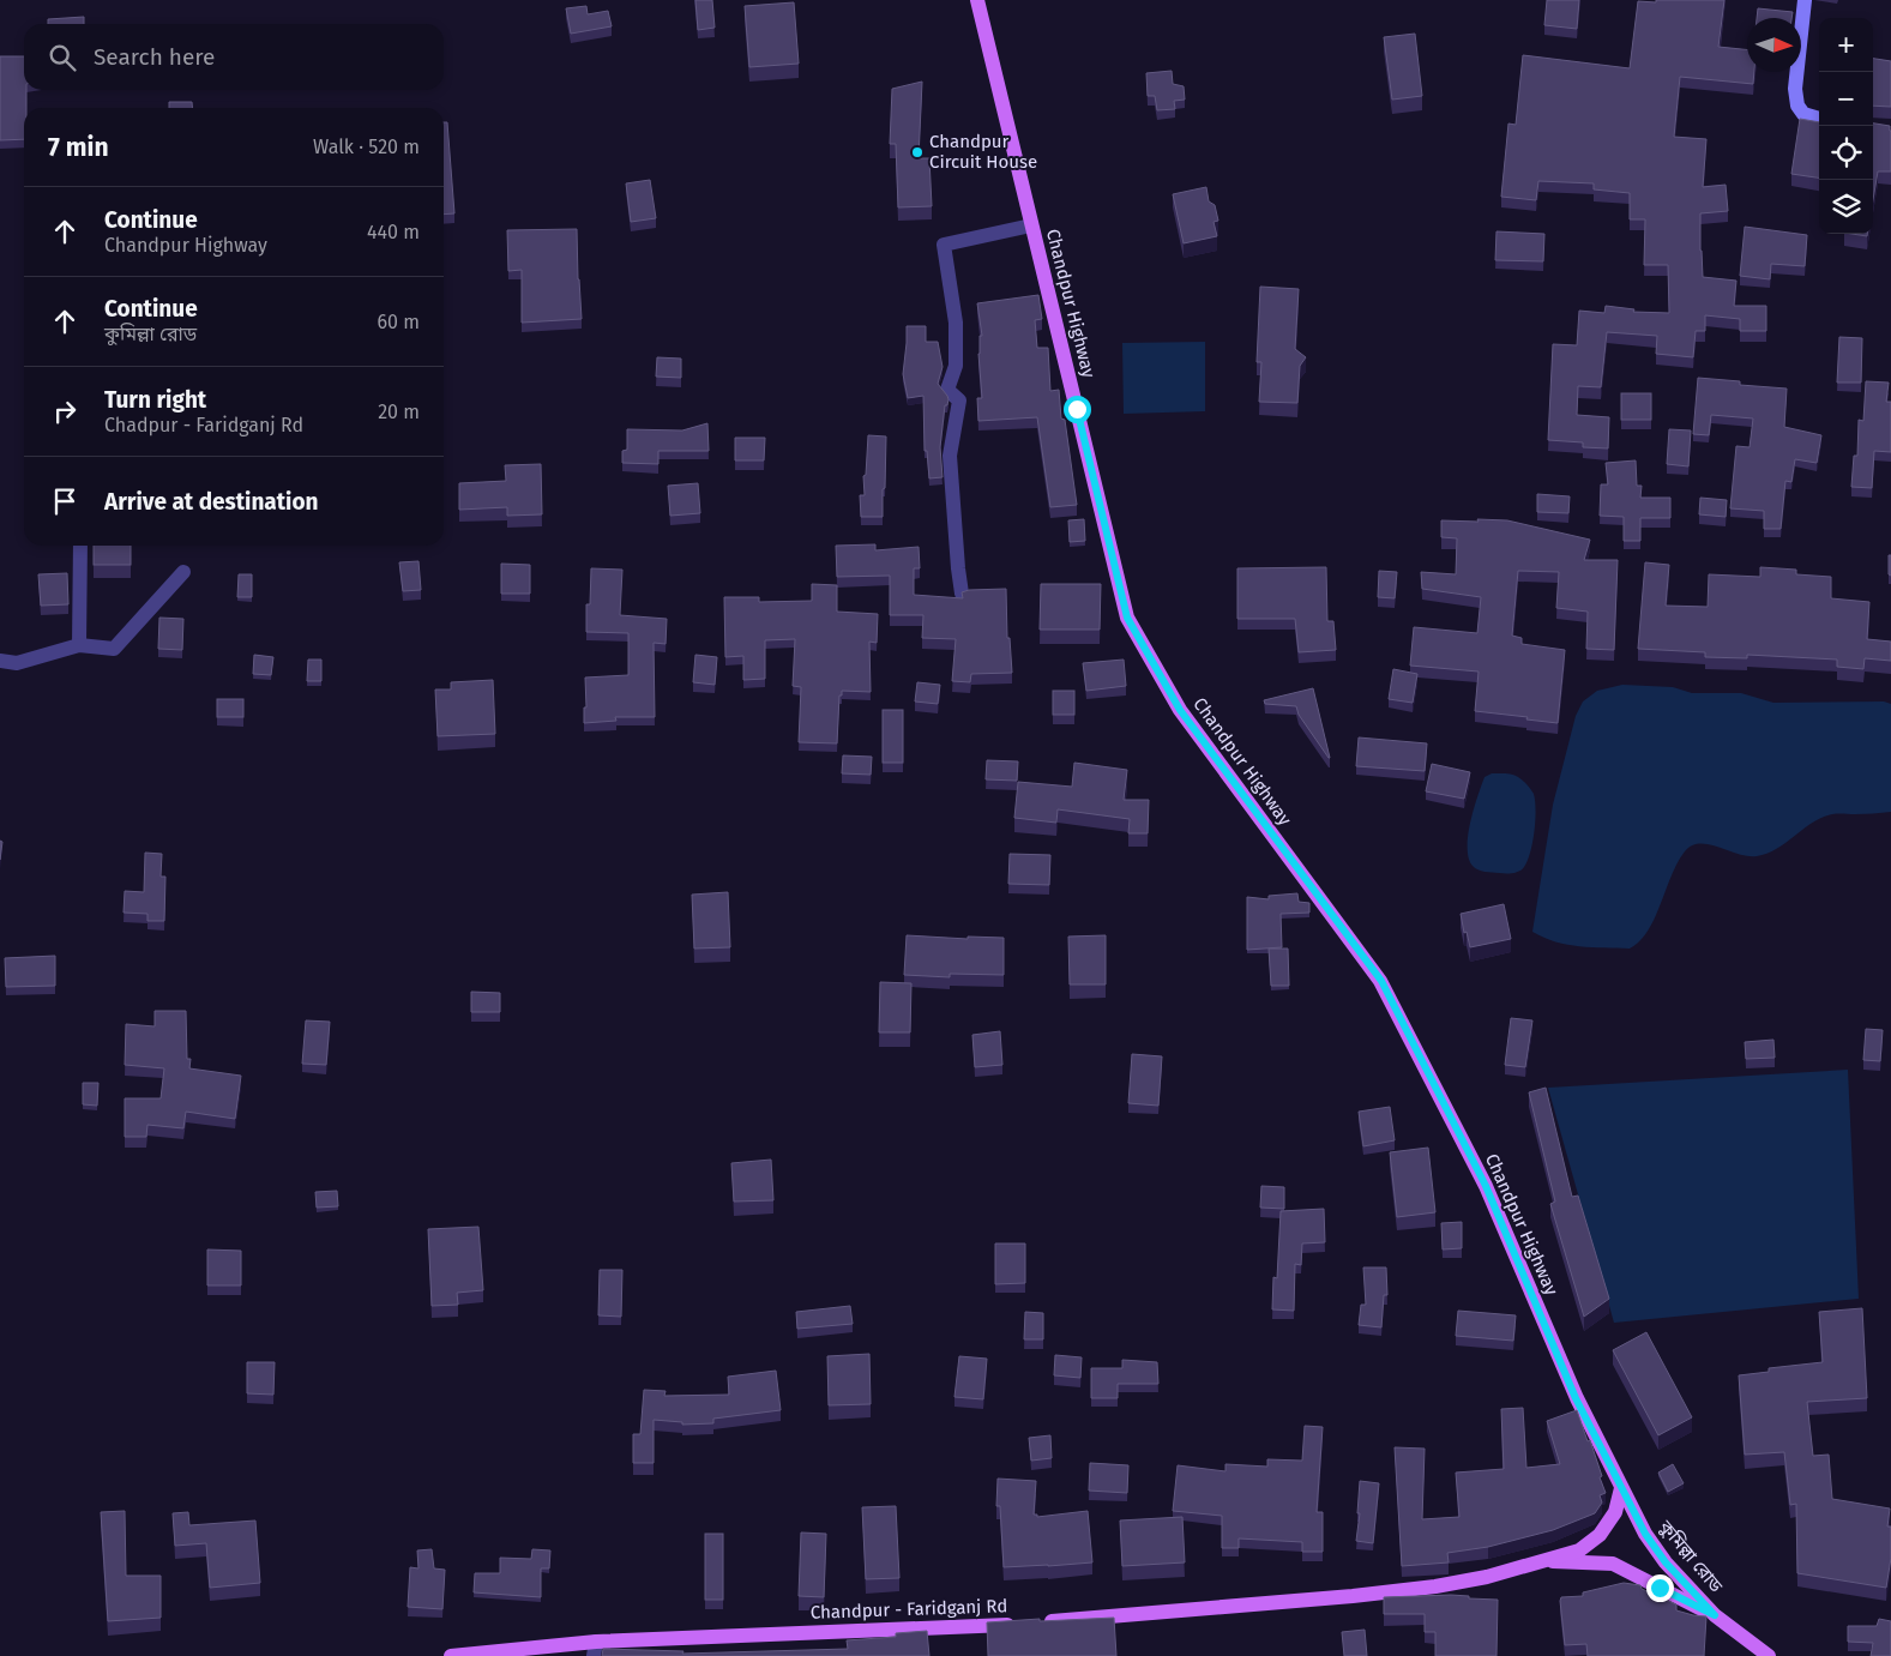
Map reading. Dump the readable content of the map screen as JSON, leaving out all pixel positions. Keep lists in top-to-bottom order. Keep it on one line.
{"streets":{"main road":["Chandpur Highway","কুমিল্লা রোড","Chandpur - Faridganj Rd"]},"crossings":[["Chandpur Highway","কুমিল্লা রোড"],["Chandpur Highway","Chandpur - Faridganj Rd"],["কুমিল্লা রোড","Chandpur - Faridganj Rd"]],"places":["Chandpur Circuit House"],"north":"right","page":{"map_buttons":["+","−"],"search":"Search here","heading":["7 min","Walk · 520 m"],"list":[["Continue","Chandpur Highway","440 m"],["Continue","কুমিল্লা রোড","60 m"],["Turn right","Chadpur - Faridganj Rd","20 m"],"Arrive at destination"]}}
